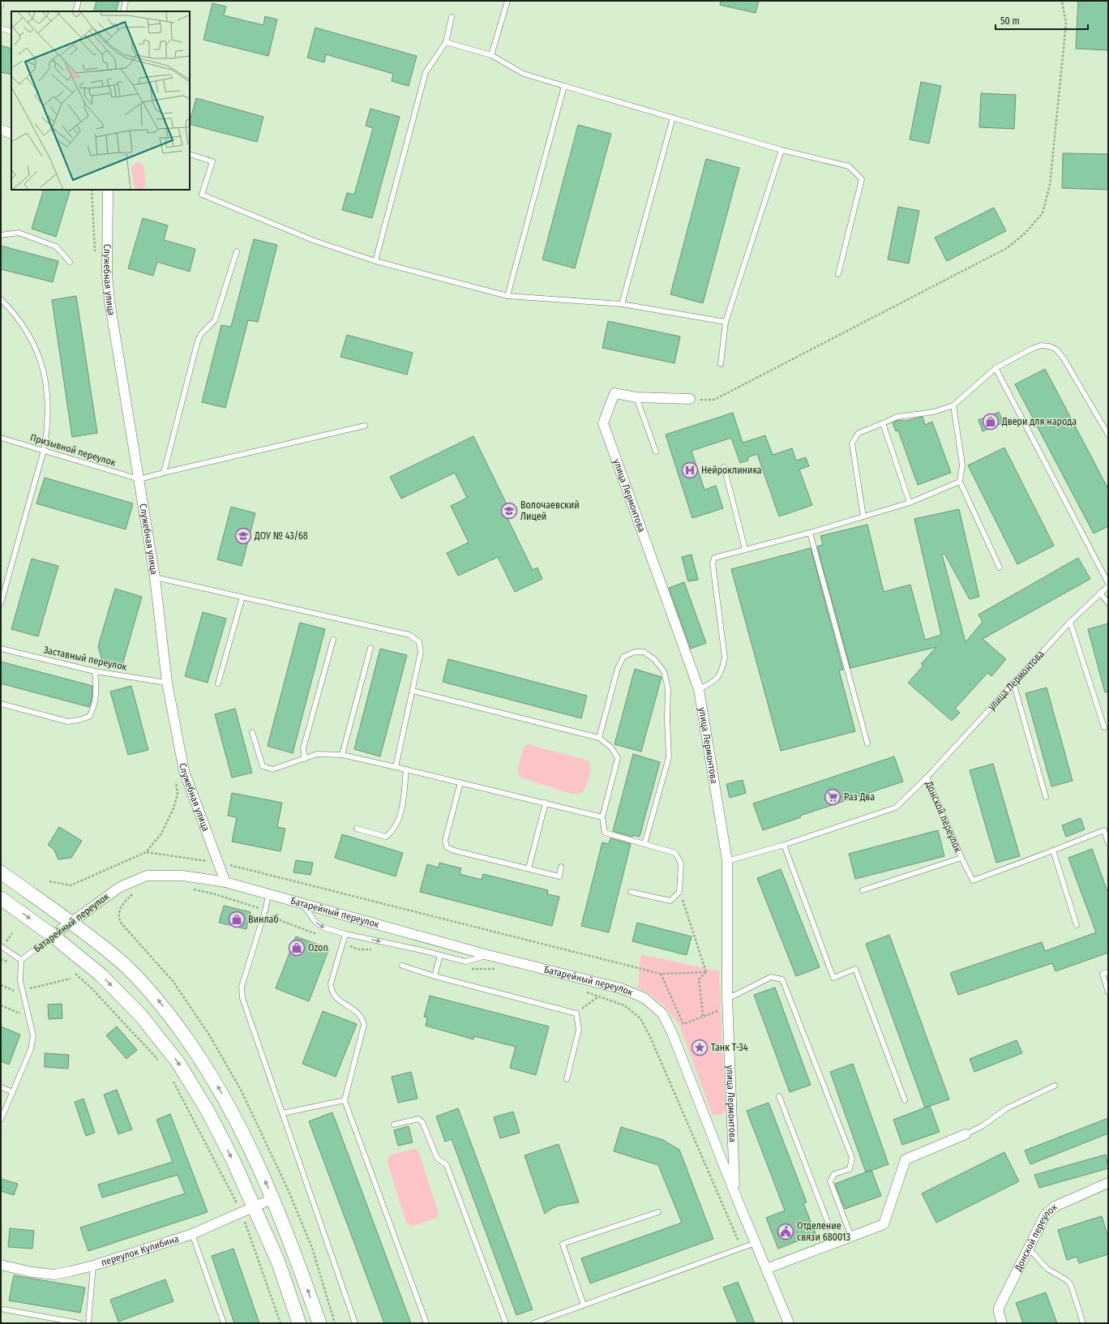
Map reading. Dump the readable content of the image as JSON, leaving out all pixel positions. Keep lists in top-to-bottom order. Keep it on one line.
{"streets":{"street":["Служебная улица","улица Лермонтова","Донской переулок","Батарейный переулок","переулок Кулибина"],"lane":["Призывной переулок","Заставный переулок"]},"crossings":[["Служебная улица","Призывной переулок"],["Служебная улица","Заставный переулок"],["Служебная улица","Батарейный переулок"],["улица Лермонтова","Донской переулок"],["улица Лермонтова","Батарейный переулок"]],"places":{"shop":["Двери для народа","Винлаб","Ozon"],"hospital":["Нейроклиника"],"school or university":["Волочаевский Лицей","ДОУ № 43/68"],"supermarket":["Раз Два"],"place":["Танк Т-34"],"public building":["Отделение связи 680013"]},"scale_bar":"50 m"}
